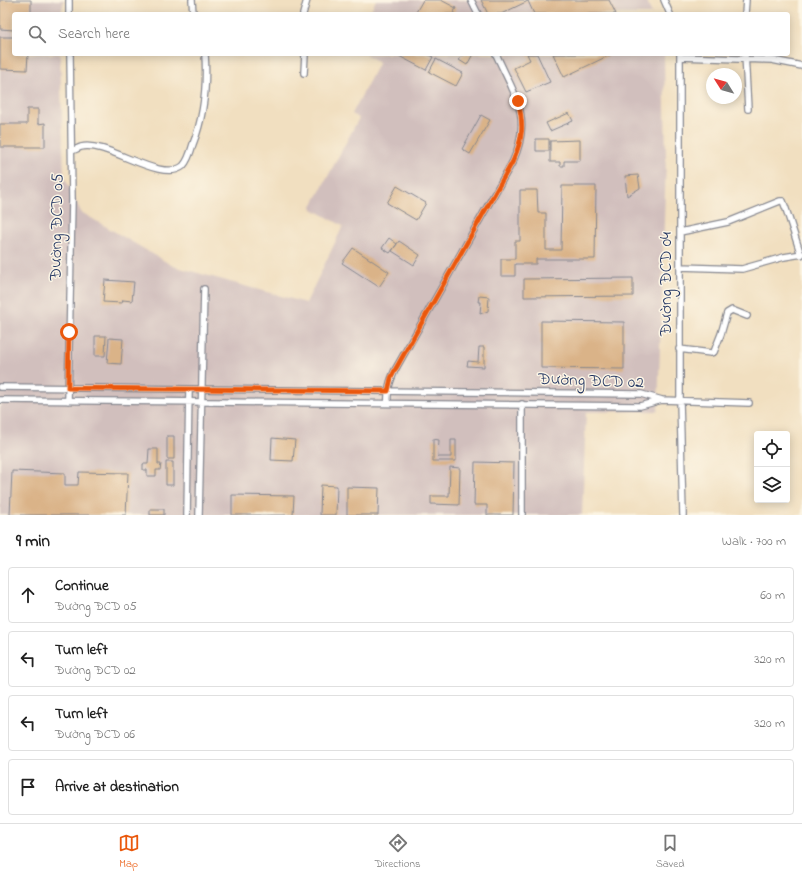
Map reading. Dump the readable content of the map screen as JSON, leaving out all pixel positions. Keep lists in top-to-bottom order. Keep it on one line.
{"streets":{"street":["Đường ĐCD 05","Đường ĐCD 04","Đường ĐCD 02"]},"crossings":[["Đường ĐCD 05","Đường ĐCD 02"]],"north":"top left","page":{"search":"Search here","heading":["9 min","Walk · 700 m"],"list":[["Continue","Đường ĐCD 05","60 m"],["Turn left","Đường ĐCD 02","320 m"],["Turn left","Đường ĐCD 06","320 m"],"Arrive at destination"],"nav":["Map","Directions","Saved"]}}
